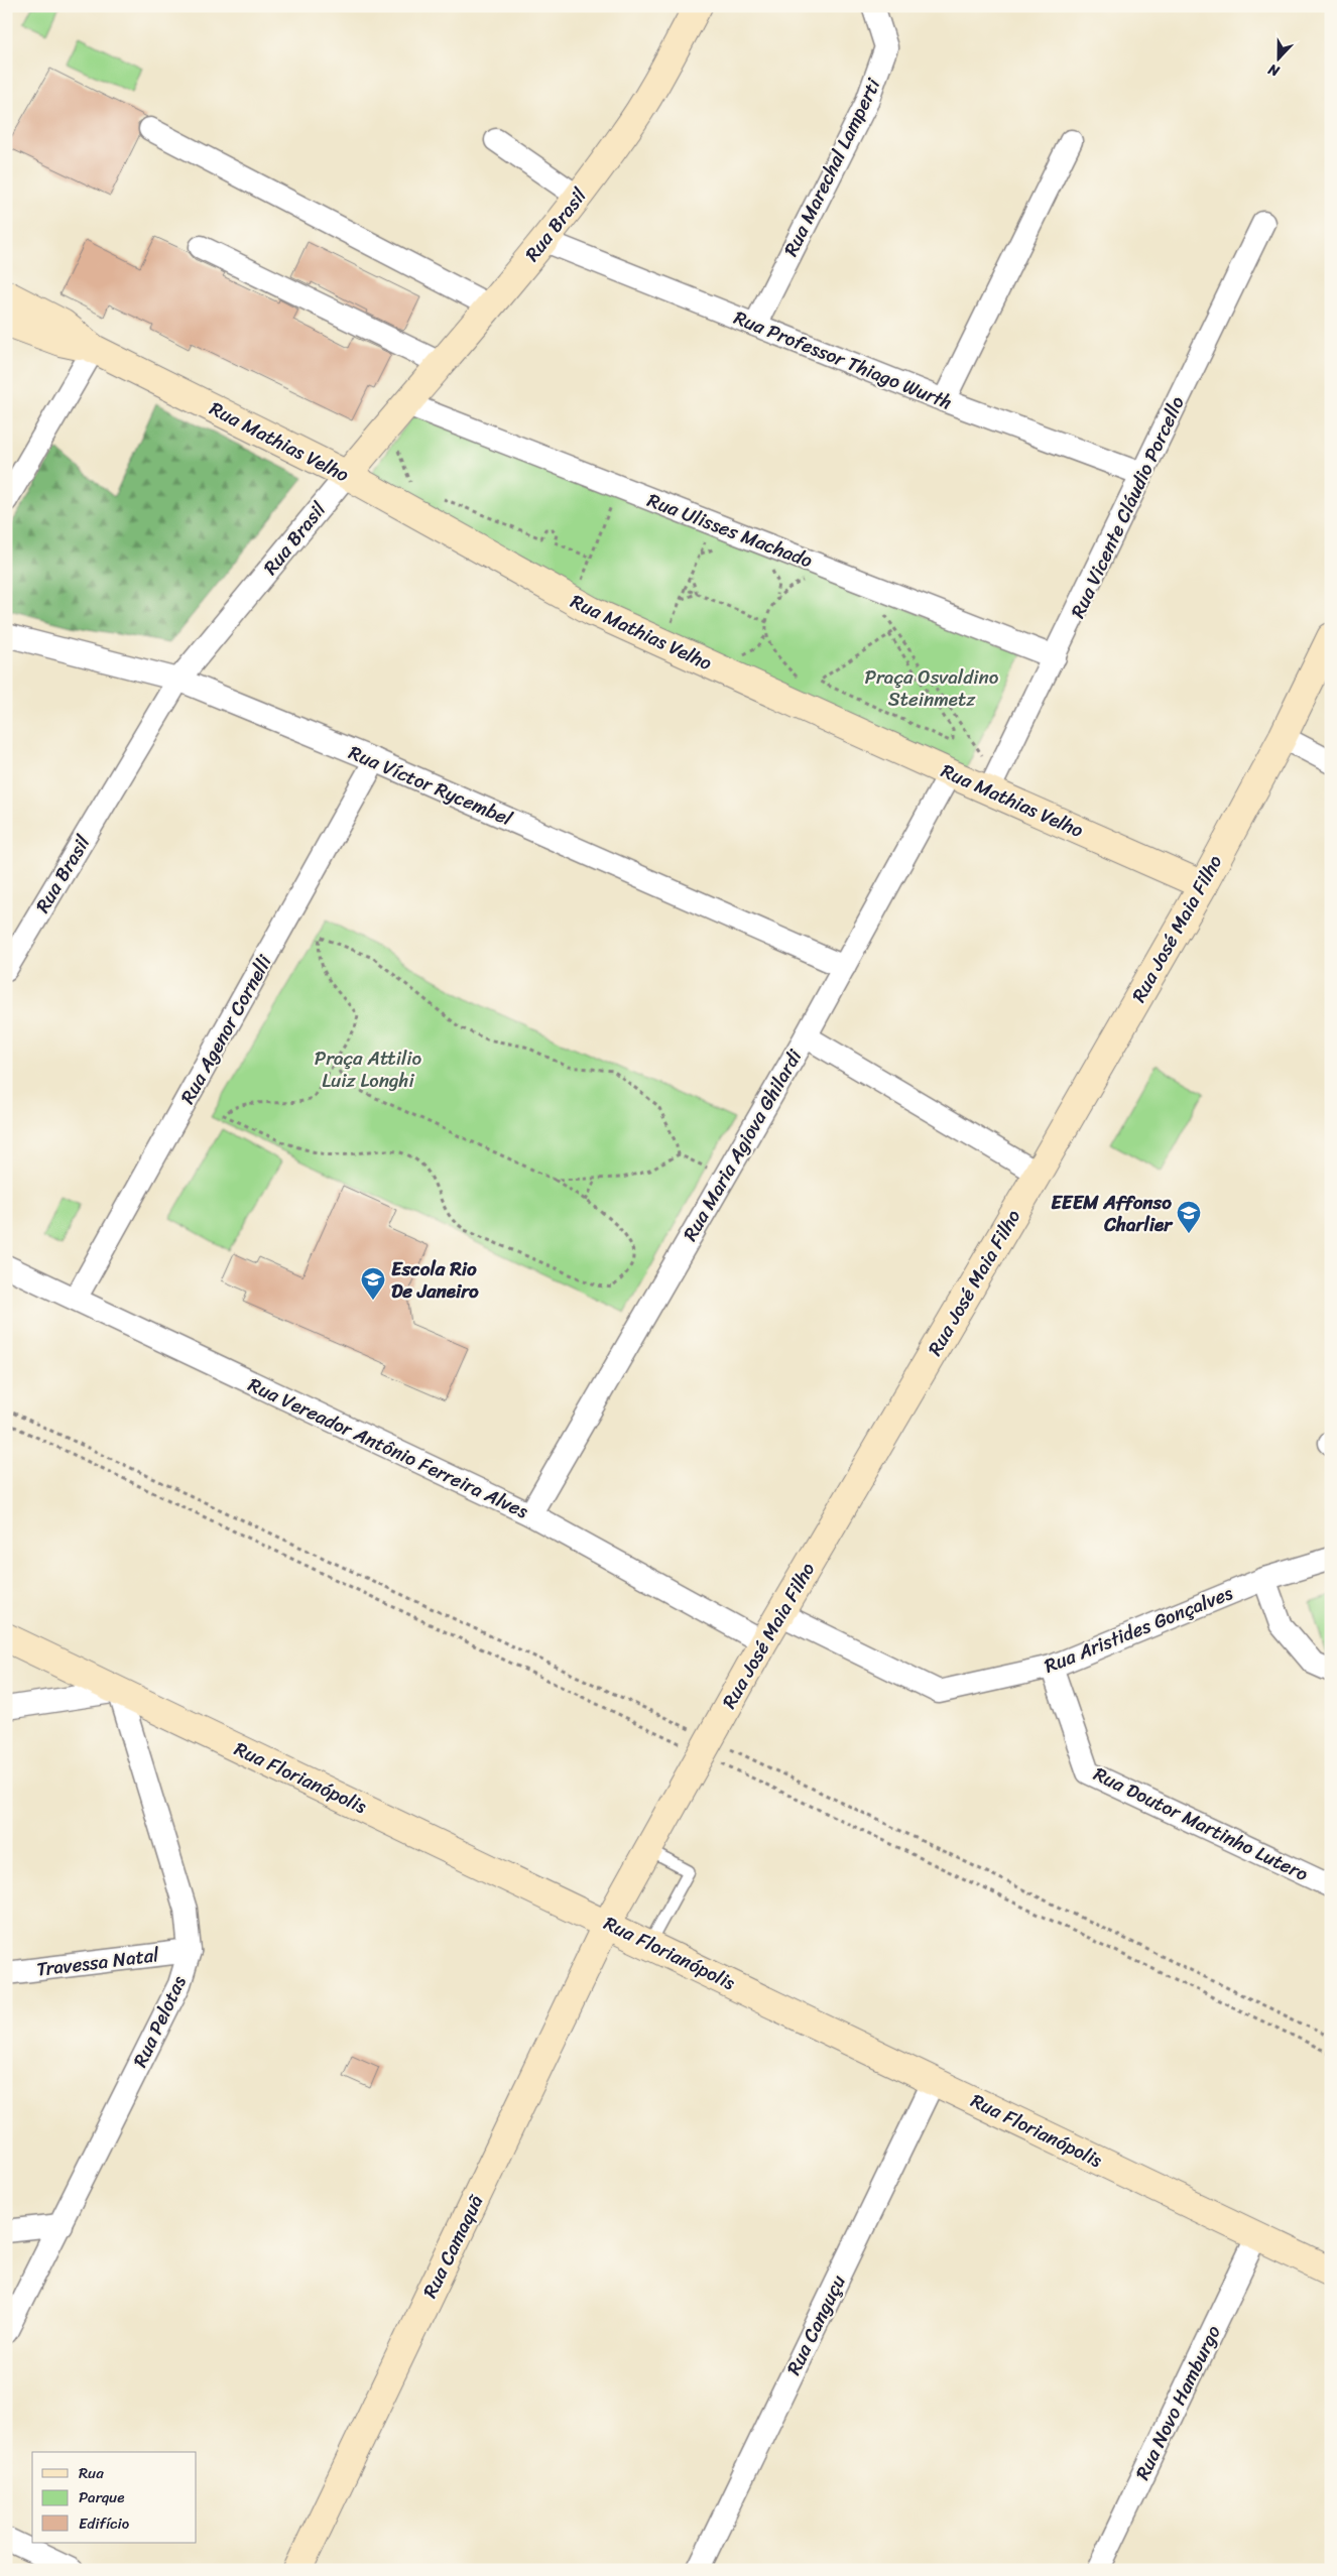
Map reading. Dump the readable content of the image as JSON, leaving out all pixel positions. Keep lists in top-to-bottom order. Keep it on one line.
{"streets":{"street":["Rua Marechal Lamperti","Rua Brasil","Rua Professor Thiago Wurth","Rua Mathias Velho","Rua Vicente Cláudio Porcello","Rua Ulisses Machado","Rua Víctor Rycembel","Rua José Maia Filho","Rua Agenor Cornelli","Rua Maria Agiova Ghilardi","Rua Vereador Antônio Ferreira Alves","Rua Aristides Gonçalves","Rua Florianópolis","Rua Doutor Martinho Lutero","Travessa Natal","Rua Pelotas","Rua Camaquã","Rua Canguçu","Rua Novo Hamburgo"]},"crossings":[["Rua Marechal Lamperti","Rua Professor Thiago Wurth"],["Rua Brasil","Rua Professor Thiago Wurth"],["Rua Brasil","Rua Mathias Velho"],["Rua Brasil","Rua Ulisses Machado"],["Rua Brasil","Rua Víctor Rycembel"],["Rua Professor Thiago Wurth","Rua Vicente Cláudio Porcello"],["Rua Mathias Velho","Rua Vicente Cláudio Porcello"],["Rua Mathias Velho","Rua José Maia Filho"],["Rua Mathias Velho","Rua Maria Agiova Ghilardi"],["Rua Vicente Cláudio Porcello","Rua Ulisses Machado"],["Rua Víctor Rycembel","Rua Agenor Cornelli"],["Rua Víctor Rycembel","Rua Maria Agiova Ghilardi"],["Rua José Maia Filho","Rua Vereador Antônio Ferreira Alves"],["Rua José Maia Filho","Rua Aristides Gonçalves"],["Rua José Maia Filho","Rua Florianópolis"],["Rua José Maia Filho","Rua Camaquã"],["Rua Agenor Cornelli","Rua Vereador Antônio Ferreira Alves"],["Rua Maria Agiova Ghilardi","Rua Vereador Antônio Ferreira Alves"],["Rua Aristides Gonçalves","Rua Doutor Martinho Lutero"],["Rua Florianópolis","Rua Pelotas"],["Rua Florianópolis","Rua Camaquã"],["Rua Florianópolis","Rua Canguçu"],["Rua Florianópolis","Rua Novo Hamburgo"],["Travessa Natal","Rua Pelotas"]],"parks":["Praça Osvaldino Steinmetz","Praça Attilio Luiz Longhi"],"places":{"school or university":["EEEM Affonso Charlier","Escola Rio De Janeiro"]},"legend":["Rua","Parque","Edifício"],"north":"bottom"}
